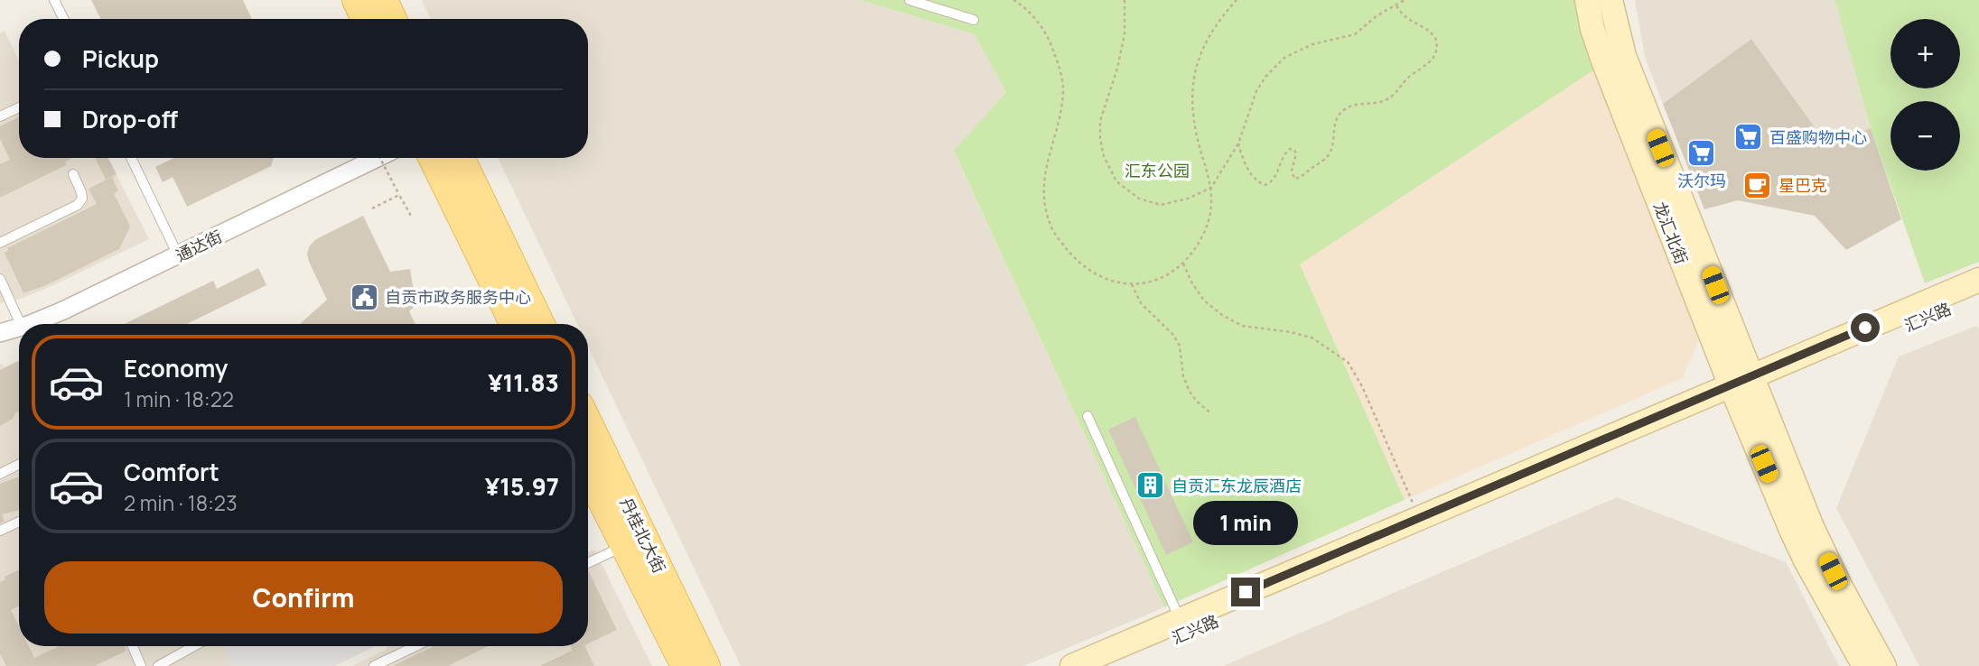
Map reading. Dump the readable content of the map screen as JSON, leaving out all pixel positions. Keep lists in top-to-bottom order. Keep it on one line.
{"streets":{"main road":["龙汇北街","汇兴路","丹桂北大街"],"street":["通达街"]},"crossings":[["龙汇北街","汇兴路"]],"parks":["汇东公园"],"places":{"supermarket":["百盛购物中心","沃尔玛"],"cafe":["星巴克"],"public building":["自贡市政务服务中心"],"building":["自贡汇东龙辰酒店"]},"page":{"map_buttons":["+","−"],"banner":["Pickup","Drop-off"],"list":[{"name":"Economy","note":"1 min · 18:22","value":"¥11.83"},{"name":"Comfort","note":"2 min · 18:23","value":"¥15.97"}],"bubble":"1 min","buttons":"Confirm"}}
